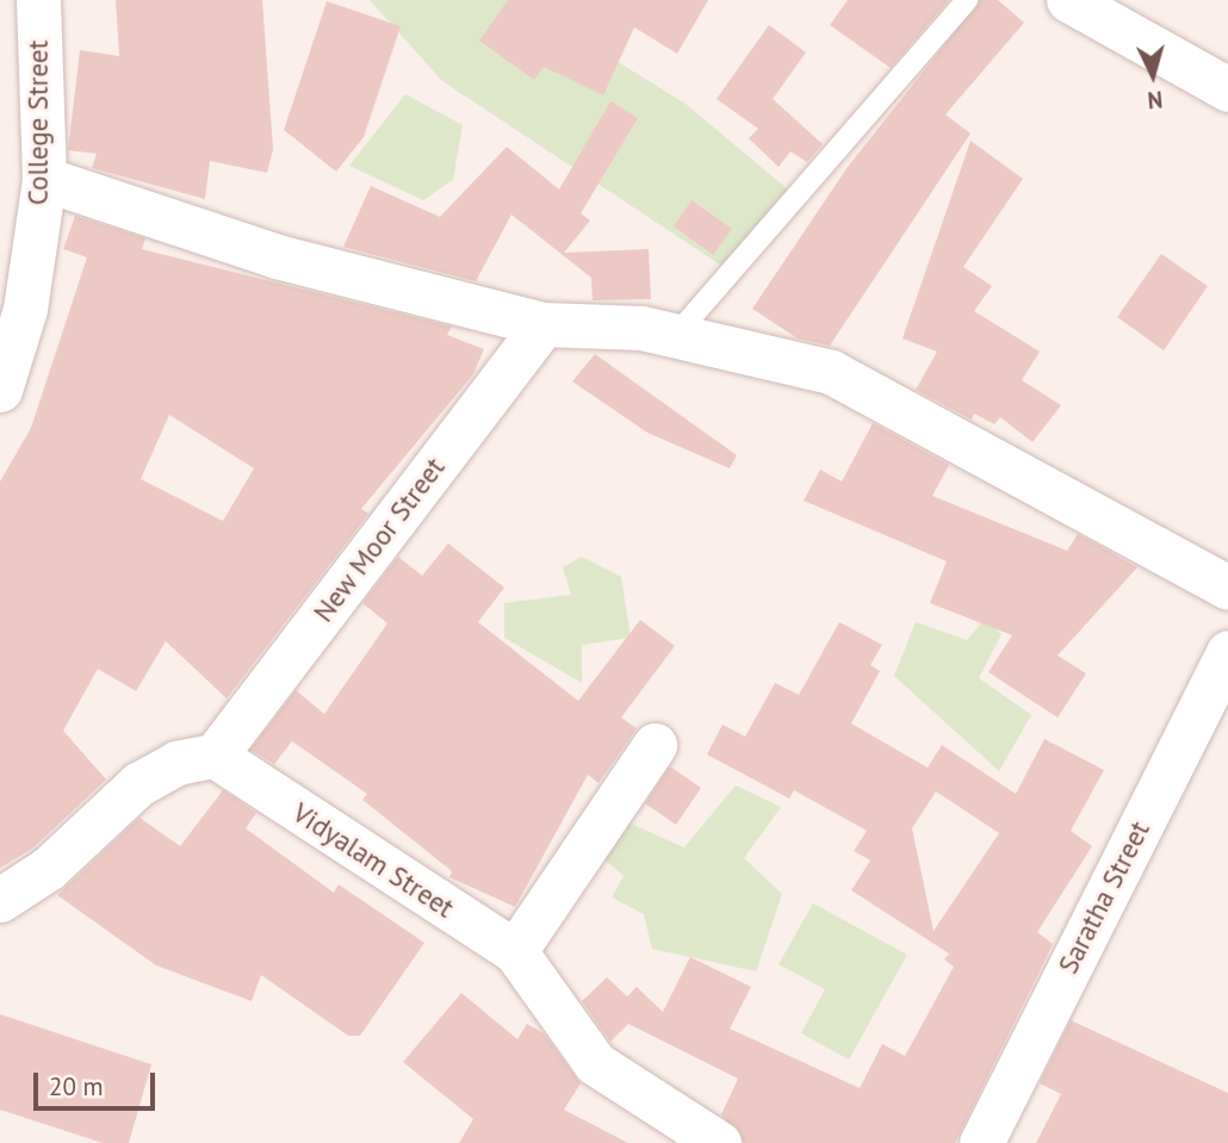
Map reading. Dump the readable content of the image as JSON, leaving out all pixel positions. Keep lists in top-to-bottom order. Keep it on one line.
{"streets":{"street":["College Street","New Moor Street","Vidyalam Street","Saratha Street"]},"crossings":[["New Moor Street","Vidyalam Street"]],"scale_bar":"20 m","north":"bottom"}
